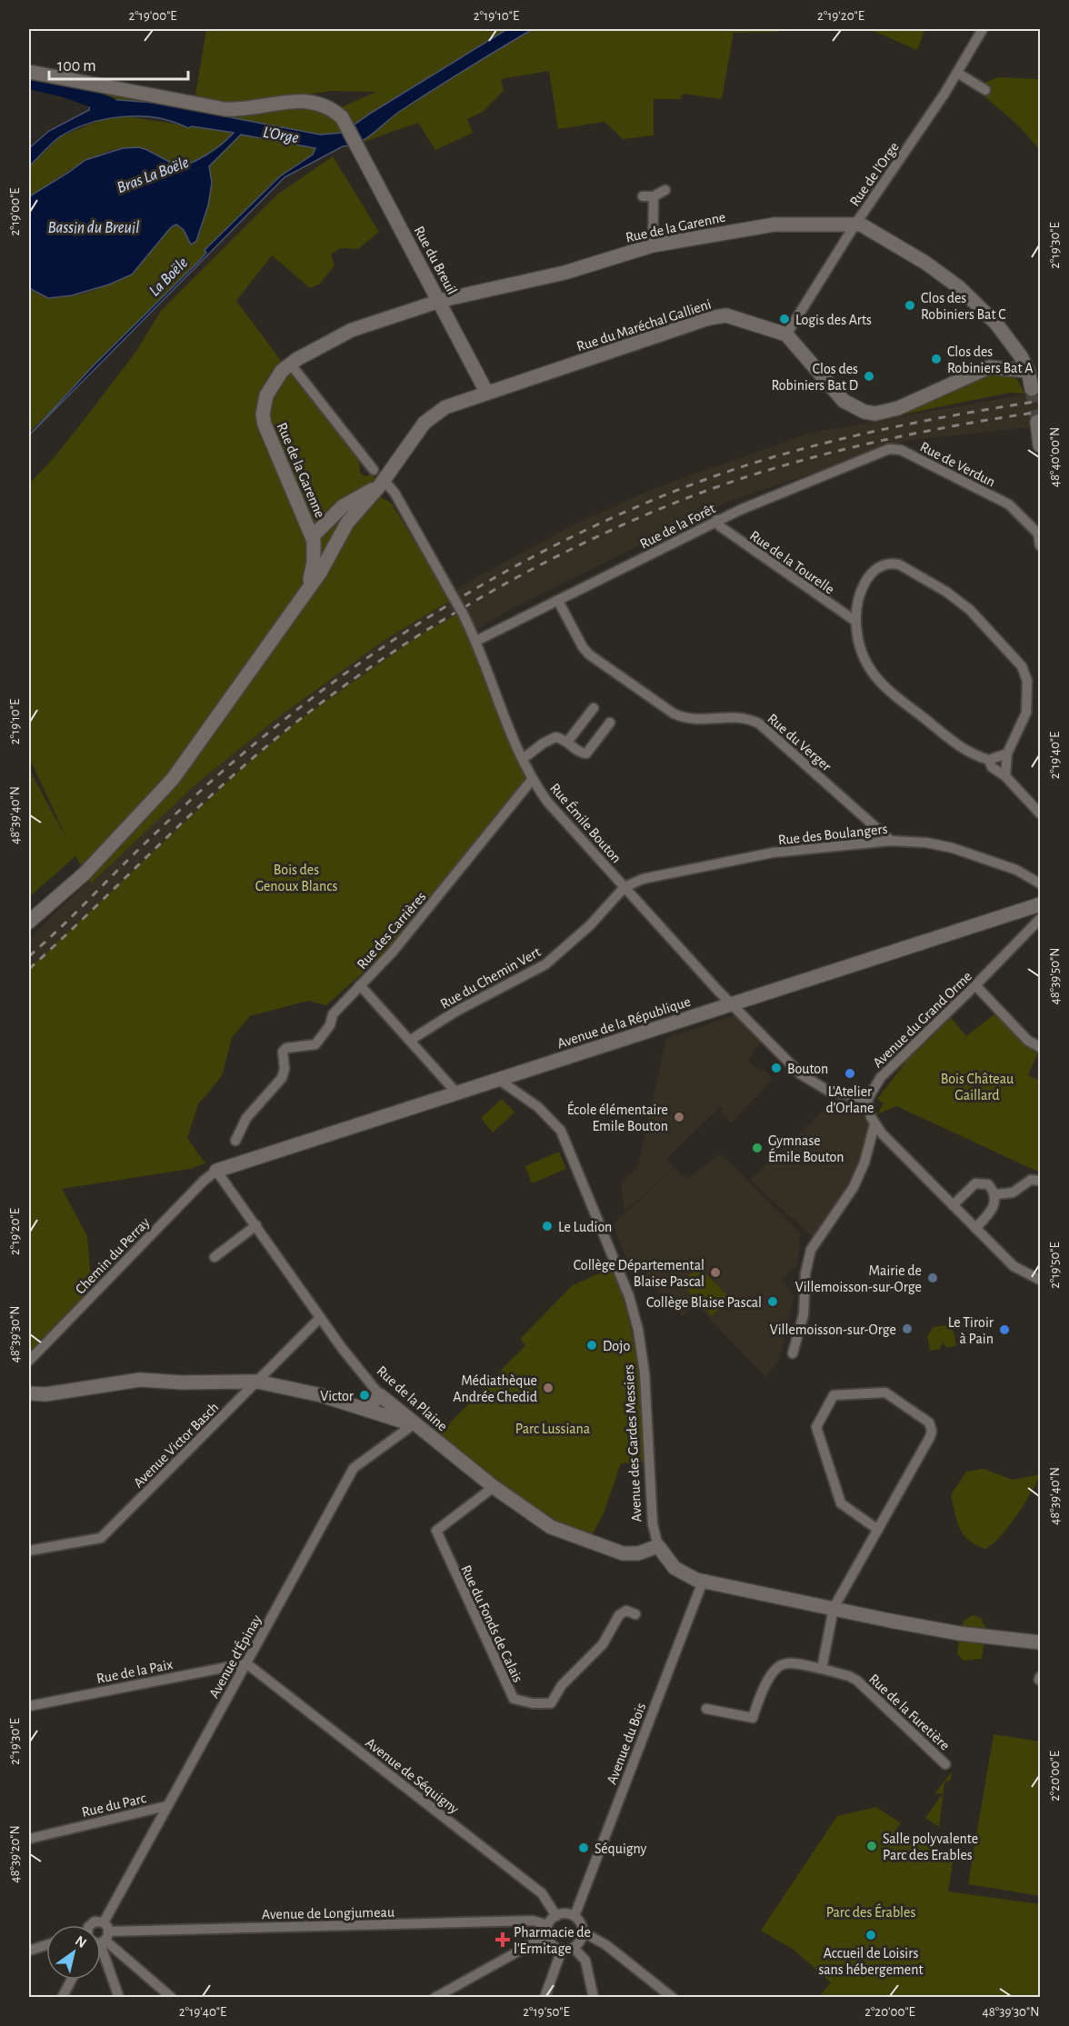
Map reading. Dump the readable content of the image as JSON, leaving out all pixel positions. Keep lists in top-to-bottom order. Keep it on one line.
{"streets":{"street":["Rue de l'Orge","Rue de la Garenne","Rue du Breuil","Rue du Maréchal Gallieni","Rue de Verdun","Rue de la Forêt","Rue de la Tourelle","Rue du Verger","Rue Émile Bouton","Rue des Boulangers","Rue des Carrières","Rue du Chemin Vert","Avenue du Grand Orme","Avenue de la République","Chemin du Perray","Rue de la Plaine","Avenue des Gardes Messiers","Avenue Victor Basch","Rue du Fonds de Calais","Avenue d'Épinay","Rue de la Paix","Rue de la Furetière","Avenue du Bois","Avenue de Séquigny","Rue du Parc","Avenue de Longjumeau"]},"crossings":[["Rue de l'Orge","Rue de la Garenne"],["Rue de l'Orge","Rue du Maréchal Gallieni"],["Rue de la Garenne","Rue du Breuil"],["Rue de la Garenne","Rue du Maréchal Gallieni"],["Rue du Breuil","Rue du Maréchal Gallieni"],["Rue du Maréchal Gallieni","Rue Émile Bouton"],["Rue de Verdun","Rue de la Forêt"],["Rue de la Forêt","Rue de la Tourelle"],["Rue de la Forêt","Rue du Verger"],["Rue de la Forêt","Rue Émile Bouton"],["Rue du Verger","Rue des Boulangers"],["Rue Émile Bouton","Rue des Boulangers"],["Rue Émile Bouton","Rue des Carrières"],["Rue Émile Bouton","Rue du Chemin Vert"],["Rue Émile Bouton","Avenue du Grand Orme"],["Rue Émile Bouton","Avenue de la République"],["Rue des Boulangers","Rue du Chemin Vert"],["Rue des Carrières","Rue du Chemin Vert"],["Rue des Carrières","Avenue de la République"],["Avenue de la République","Chemin du Perray"],["Avenue de la République","Rue de la Plaine"],["Avenue de la République","Avenue des Gardes Messiers"],["Chemin du Perray","Rue de la Plaine"],["Rue de la Plaine","Avenue des Gardes Messiers"],["Rue de la Plaine","Avenue Victor Basch"],["Rue de la Plaine","Rue du Fonds de Calais"],["Rue de la Plaine","Avenue d'Épinay"],["Avenue des Gardes Messiers","Avenue du Bois"],["Avenue d'Épinay","Rue de la Paix"],["Avenue d'Épinay","Avenue de Séquigny"],["Avenue d'Épinay","Rue du Parc"],["Rue de la Paix","Avenue de Séquigny"],["Avenue du Bois","Avenue de Séquigny"],["Avenue du Bois","Avenue de Longjumeau"],["Avenue de Séquigny","Avenue de Longjumeau"]],"water":["L'Orge","Bras La Boële","Bassin du Breuil","La Boële"],"parks":["Bois des Genoux Blancs","Bois Château Gaillard","Parc Lussiana","Parc des Érables"],"places":{"other":["Clos des Robiniers Bat C","Logis des Arts","Clos des Robiniers Bat A","Clos des Robiniers Bat D","Bouton","L'Atelier d'Orlane","École élémentaire Emile Bouton","Gymnase Émile Bouton","Le Ludion","Collège Départemental Blaise Pascal","Mairie de Villemoisson-sur-Orge","Collège Blaise Pascal","Villemoisson-sur-Orge","Le Tiroir à Pain","Dojo","Médiathèque Andrée Chedid","Victor","Salle polyvalente Parc des Erables","Séquigny","Accueil de Loisirs sans hébergement"],"health":["Pharmacie de l'Ermitage"]},"scale_bar":"100 m","north":"top right","coordinates":["2°19'00\"E","2°19'10\"E","2°19'20\"E","2°19'30\"E","48°40'00\"N","2°19'40\"E","48°39'40\"N","48°39'50\"N","2°19'50\"E","48°39'30\"N","2°20'00\"E","48°39'20\"N"]}
